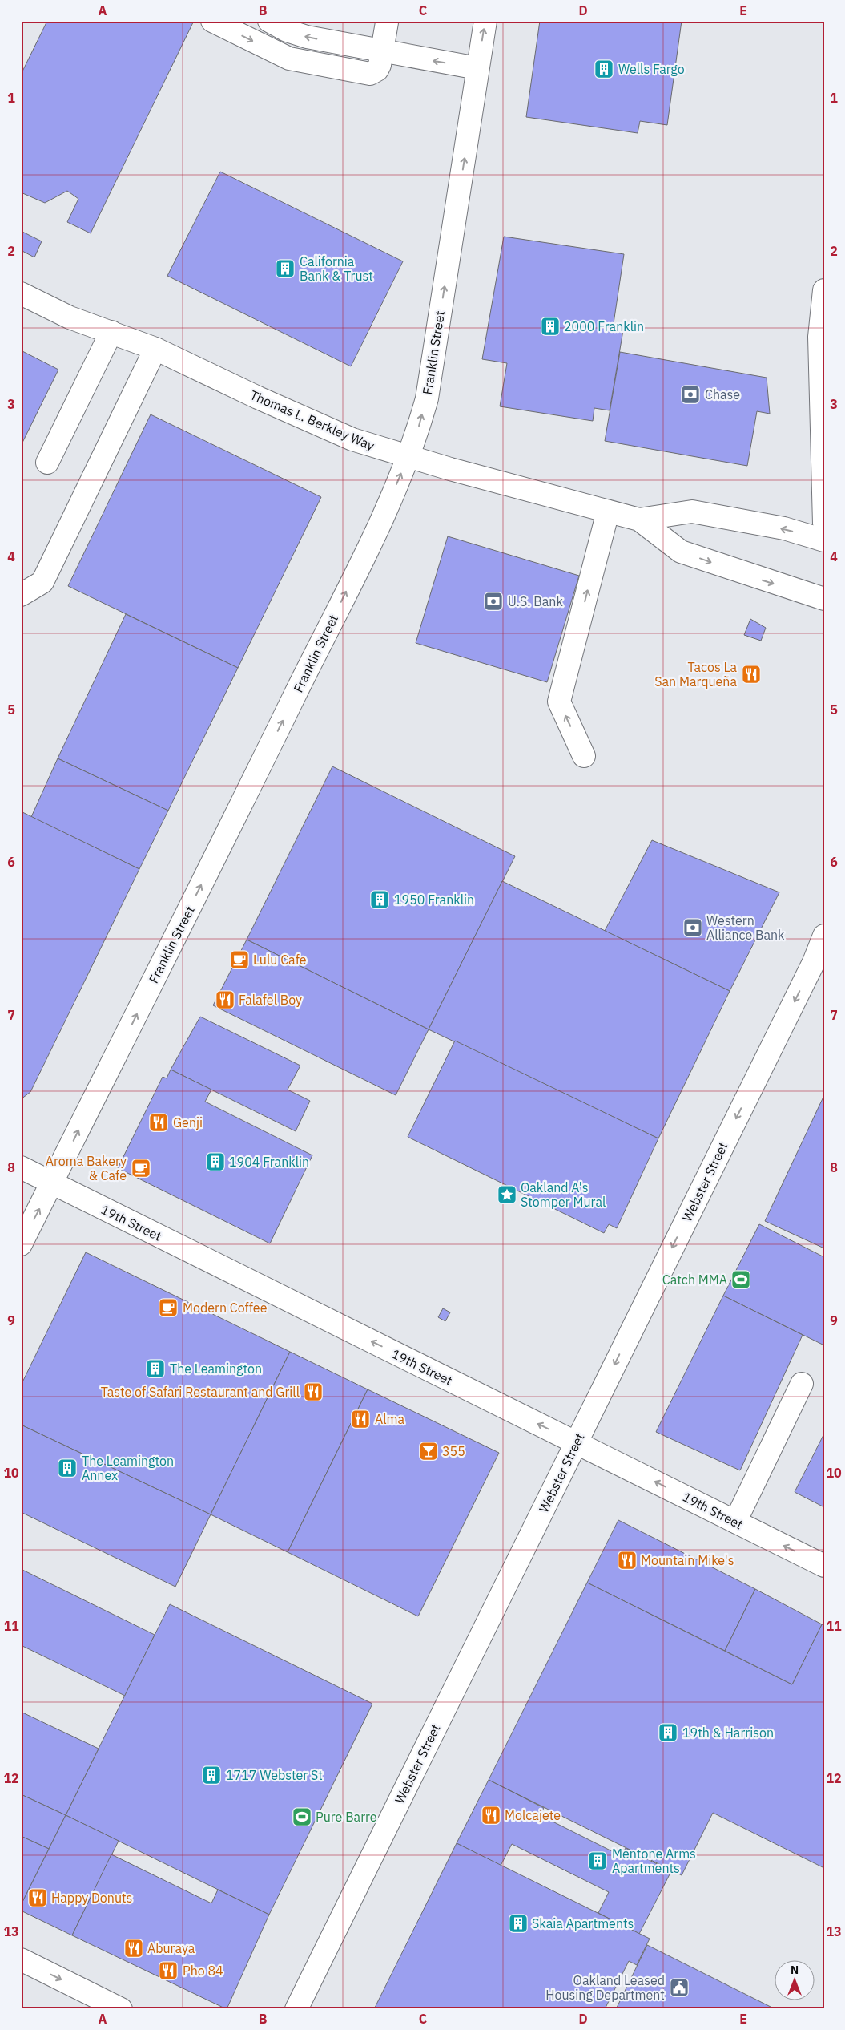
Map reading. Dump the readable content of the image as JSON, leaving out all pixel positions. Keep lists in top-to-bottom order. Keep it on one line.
{"streets":{"street":["Franklin Street","Thomas L. Berkley Way","Webster Street","19th Street"]},"crossings":[["Franklin Street","Thomas L. Berkley Way"],["Franklin Street","19th Street"],["Webster Street","19th Street"]],"one_way":["Franklin Street","Webster Street","19th Street"],"places":{"building":["Wells Fargo","California Bank & Trust","2000 Franklin","1950 Franklin","1904 Franklin","The Leamington","The Leamington Annex","19th & Harrison","1717 Webster St","Mentone Arms Apartments","Skaia Apartments"],"bank":["Chase","U.S. Bank","Western Alliance Bank"],"restaurant":["Tacos La San Marqueña","Falafel Boy","Genji","Taste of Safari Restaurant and Grill","Alma","Mountain Mike's","Molcajete","Happy Donuts","Aburaya","Pho 84"],"cafe":["Lulu Cafe","Aroma Bakery & Cafe","Modern Coffee"],"place":["Oakland A's Stomper Mural"],"sports":["Catch MMA","Pure Barre"],"bar":["355"],"public building":["Oakland Leased Housing Department"]},"north":"top","grid":{"columns":["A","B","C","D","E"],"rows":["1","2","3","4","5","6","7","8","9","10","11","12","13"]}}
